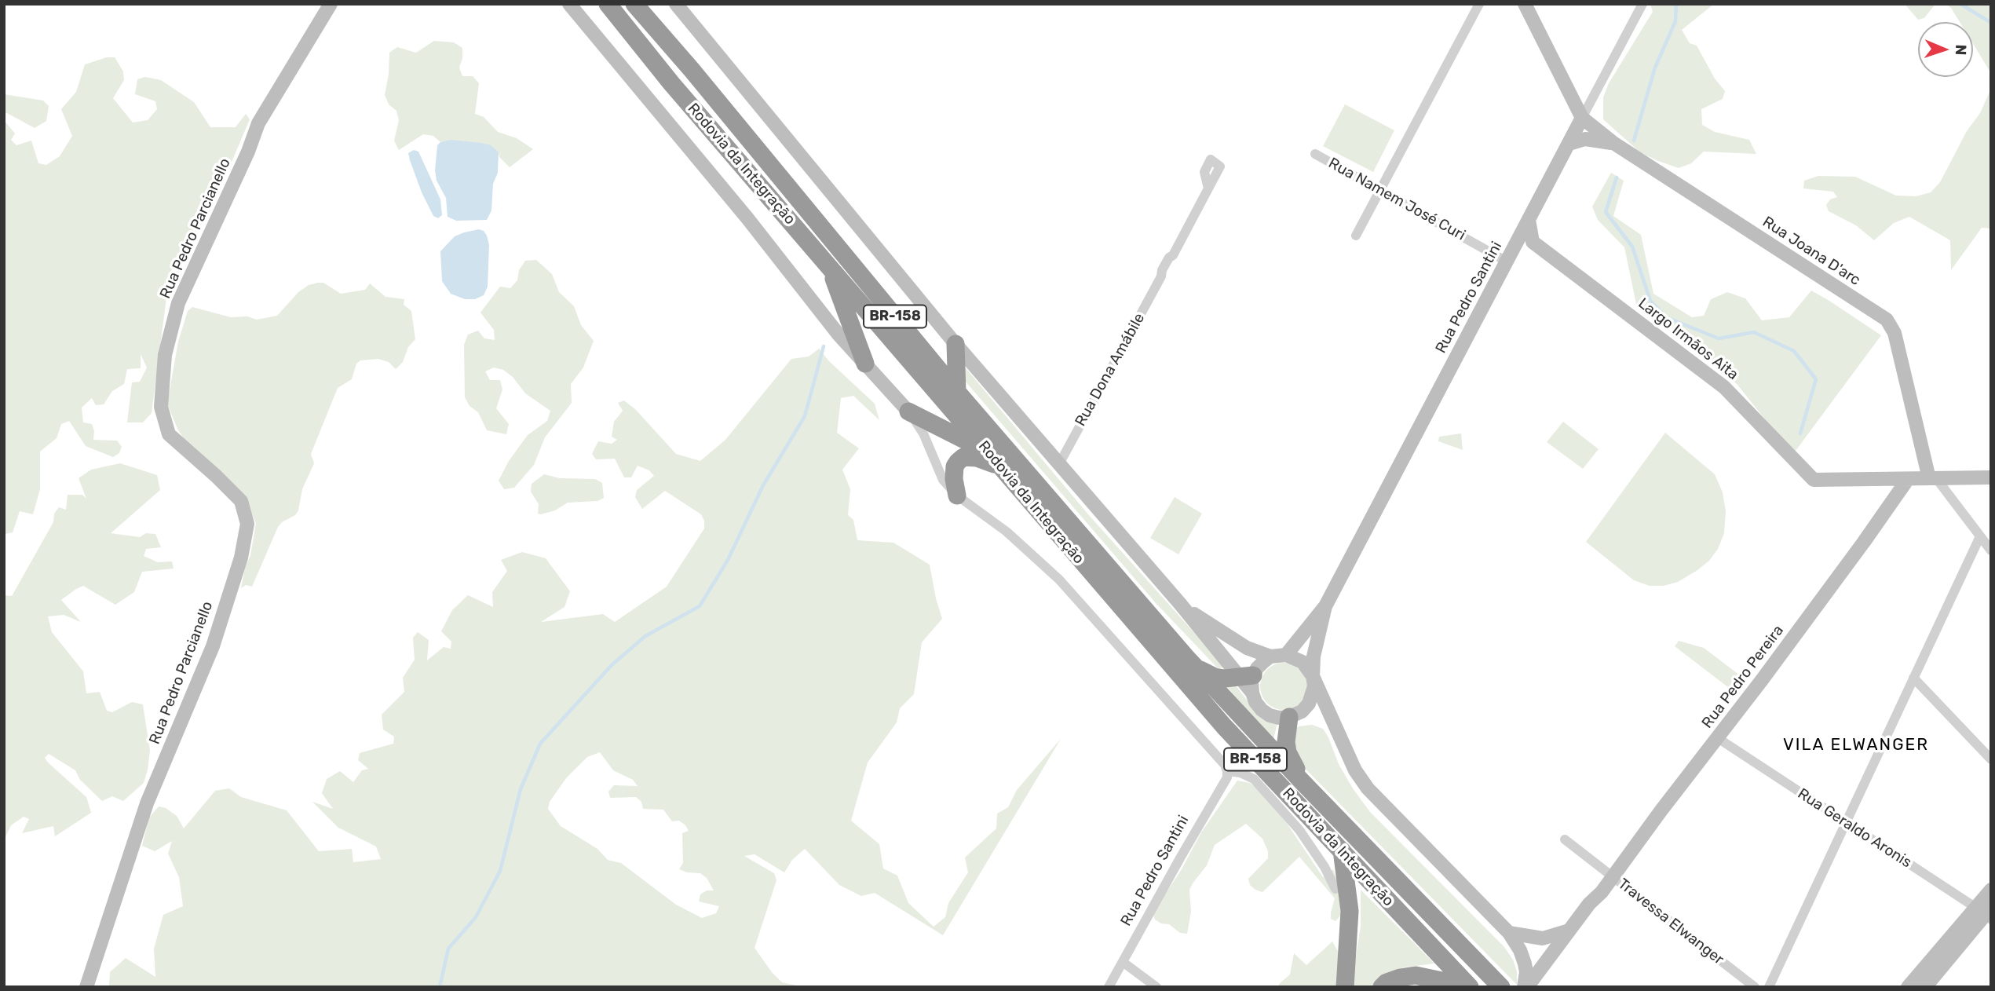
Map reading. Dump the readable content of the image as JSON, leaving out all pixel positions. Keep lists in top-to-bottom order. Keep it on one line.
{"streets":{"highway":["Rodovia da Integração","BR-158"],"street":["Rua Namem José Curi","Rua Pedro Parcianello","Rua Joana D'arc","Rua Pedro Santini","Largo Irmãos Aita","Rua Dona Amábile","Rua Pedro Pereira","Rua Geraldo Aronis","Travessa Elwanger"]},"crossings":[["Rodovia da Integração","BR-158"],["Rua Namem José Curi","Rua Pedro Santini"],["Rua Joana D'arc","Rua Pedro Santini"],["Rua Joana D'arc","Largo Irmãos Aita"],["Rua Pedro Santini","BR-158"],["BR-158","Rua Dona Amábile"],["Largo Irmãos Aita","Rua Pedro Pereira"],["Rua Pedro Pereira","Rua Geraldo Aronis"],["Rua Pedro Pereira","Travessa Elwanger"]],"districts":["VILA ELWANGER"],"north":"right"}
